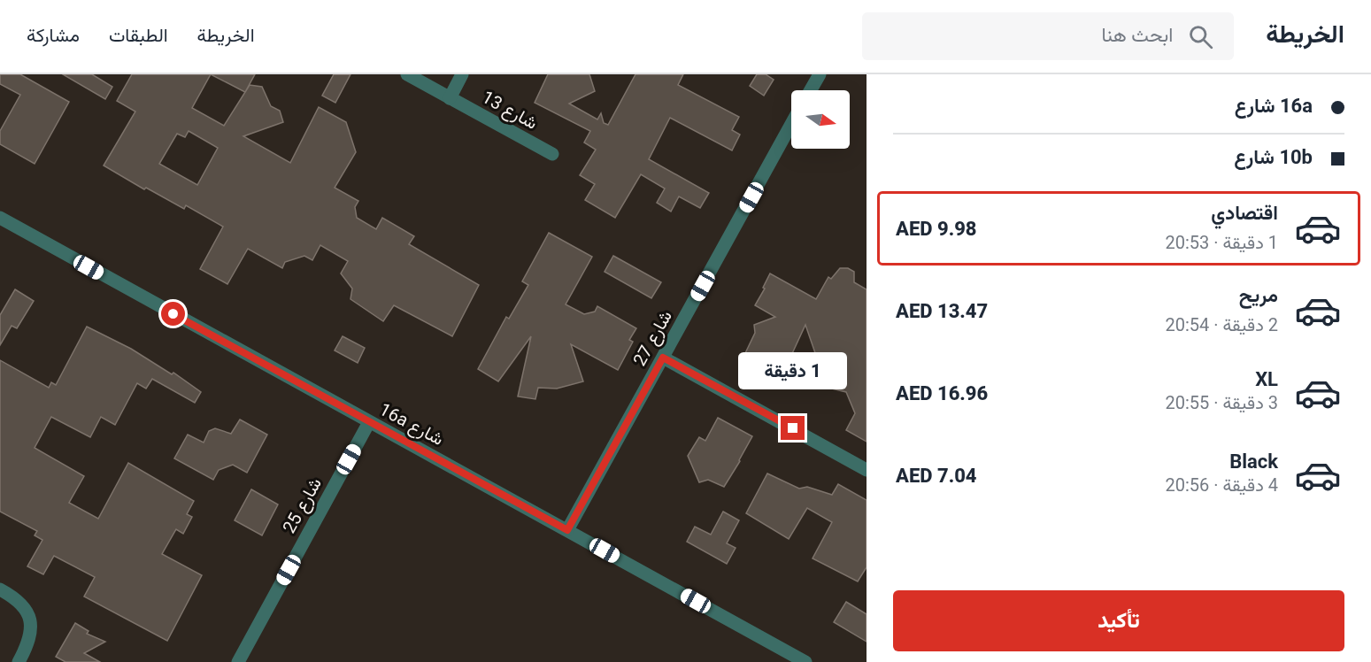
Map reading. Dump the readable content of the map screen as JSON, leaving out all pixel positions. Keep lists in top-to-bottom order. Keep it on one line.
{"streets":{"street":["شارع 13","شارع 27","16a شارع","شارع 25"]},"crossings":[["شارع 27","16a شارع"],["16a شارع","شارع 25"]],"north":"right","page":{"header":"الخريطة","search":"ابحث هنا","nav":["الخريطة","الطبقات","مشاركة"],"banner":["16a شارع","10b شارع"],"list":[{"name":"اقتصادي","note":"1 دقيقة · 20:53","value":"AED 9.98"},{"name":"مريح","note":"2 دقيقة · 20:54","value":"AED 13.47"},{"name":"XL","note":"3 دقيقة · 20:55","value":"AED 16.96"},{"name":"Black","note":"4 دقيقة · 20:56","value":"AED 7.04"}],"bubble":"1 دقيقة","buttons":"تأكيد"}}
